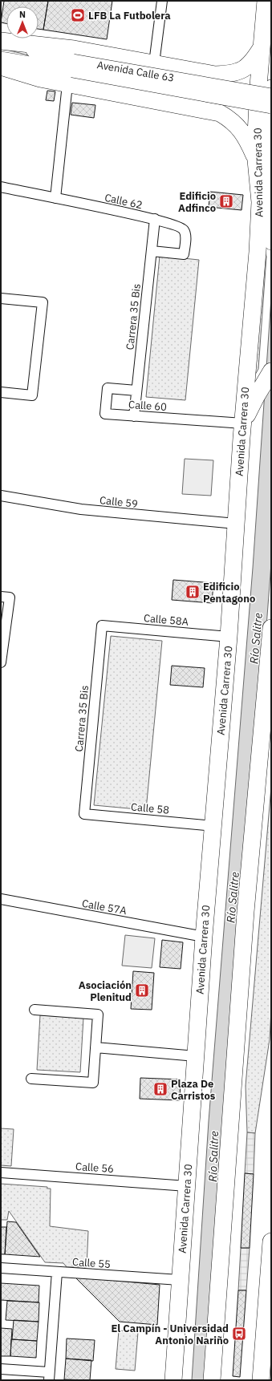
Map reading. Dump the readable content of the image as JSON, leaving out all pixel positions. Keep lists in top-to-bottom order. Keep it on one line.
{"streets":{"highway":["Avenida Carrera 30"],"main road":["Avenida Calle 63"],"street":["Calle 62","Carrera 35 Bis","Calle 60","Calle 59","Calle 58A","Calle 58","Calle 57A","Calle 56","Calle 55"]},"crossings":[["Avenida Carrera 30","Calle 60"],["Avenida Carrera 30","Calle 59"],["Avenida Carrera 30","Calle 58A"],["Avenida Carrera 30","Calle 58"],["Avenida Carrera 30","Calle 57A"],["Avenida Carrera 30","Calle 56"],["Avenida Carrera 30","Calle 55"],["Calle 62","Carrera 35 Bis"],["Carrera 35 Bis","Calle 60"],["Carrera 35 Bis","Calle 58A"],["Carrera 35 Bis","Calle 58"]],"water":["Río Salitre"],"places":{"sports":["LFB La Futbolera"],"building":["Edificio Adfinco","Edificio Pentagono","Asociación Plenitud","Plaza De Carristos"],"bus stop":["El Campín - Universidad Antonio Nariño"]},"north":"top"}
